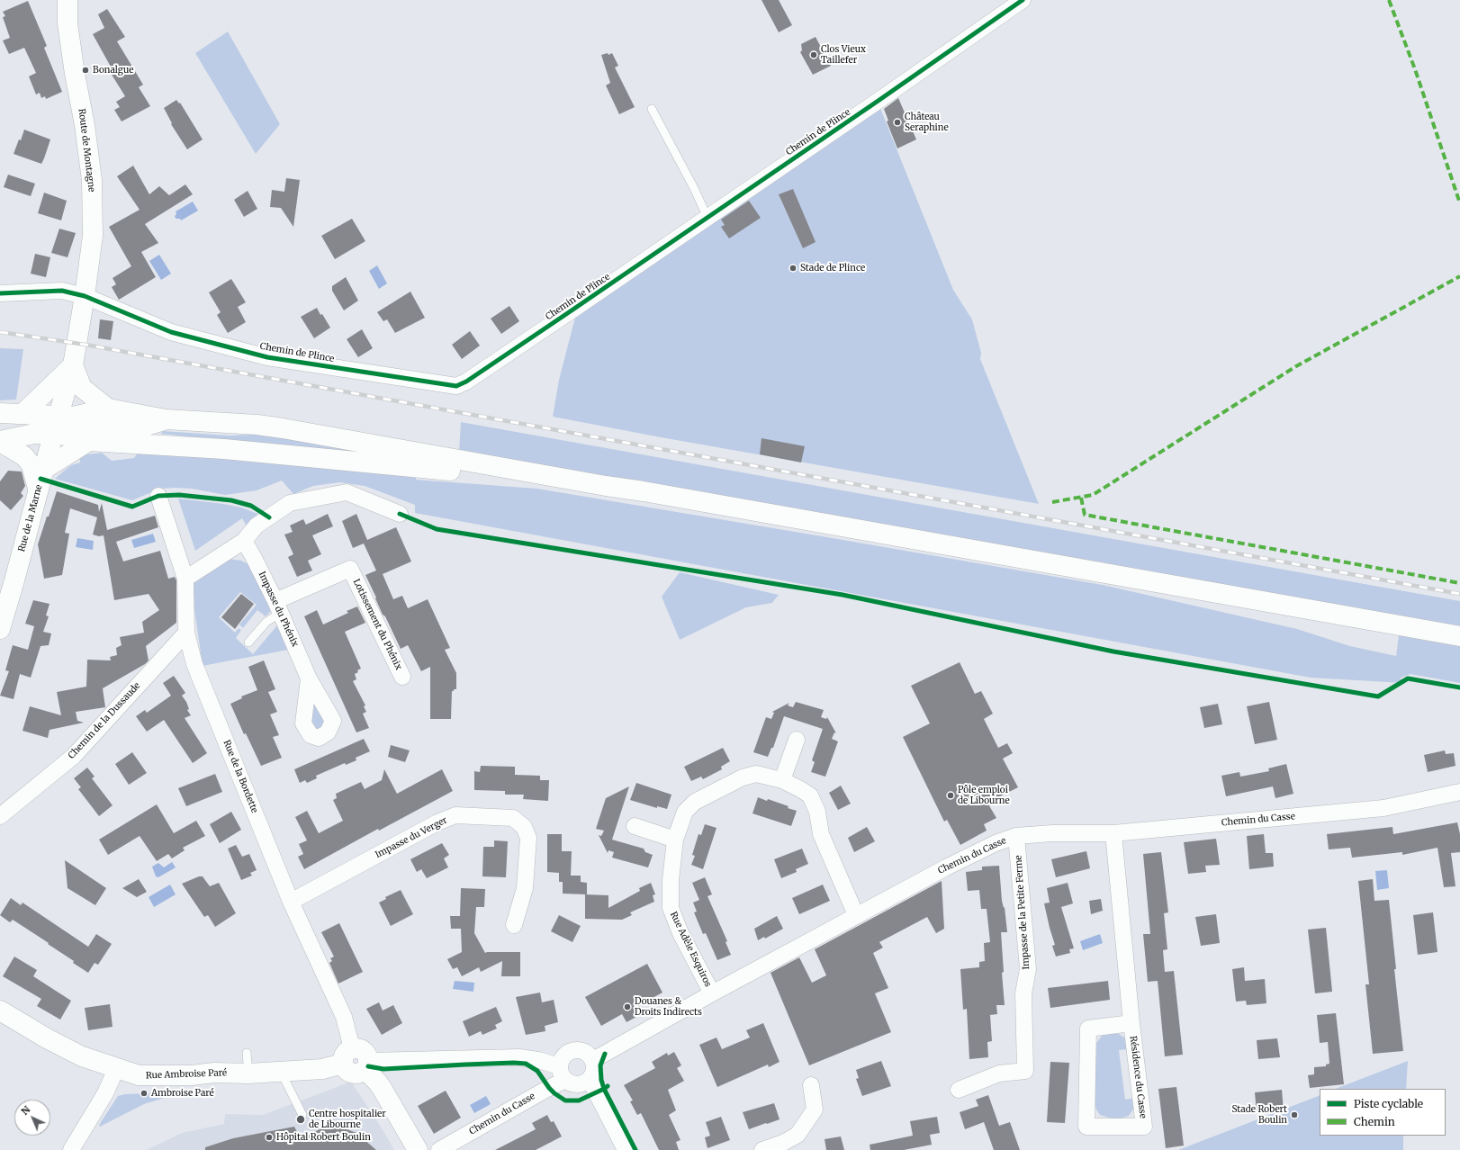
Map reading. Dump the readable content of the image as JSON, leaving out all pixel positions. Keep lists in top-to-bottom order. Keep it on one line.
{"streets":{"main road":["Route de Montagne","Rue de la Marne","Rue Ambroise Paré"],"street":["Chemin de Plince","Impasse du Phénix","Lotissement du Phénix","Chemin de la Dussaude","Rue de la Bordette","Chemin du Casse","Impasse du Verger","Impasse de la Petite Ferme","Rue Adèle Esquiros","Résidence du Casse"]},"crossings":[["Chemin de Plince","Route de Montagne"],["Route de Montagne","Rue de la Marne"],["Impasse du Phénix","Lotissement du Phénix"],["Chemin de la Dussaude","Rue de la Bordette"],["Rue de la Bordette","Impasse du Verger"],["Rue de la Bordette","Rue Ambroise Paré"],["Chemin du Casse","Impasse de la Petite Ferme"],["Chemin du Casse","Rue Adèle Esquiros"],["Chemin du Casse","Résidence du Casse"]],"places":["Clos Vieux Taillefer","Bonalgue","Château Seraphine","Stade de Plince","Pôle emploi de Libourne","Douanes & Droits Indirects","Ambroise Paré","Stade Robert Boulin","Centre hospitalier de Libourne","Hôpital Robert Boulin"],"legend":["Piste cyclable","Chemin"],"north":"top left"}
